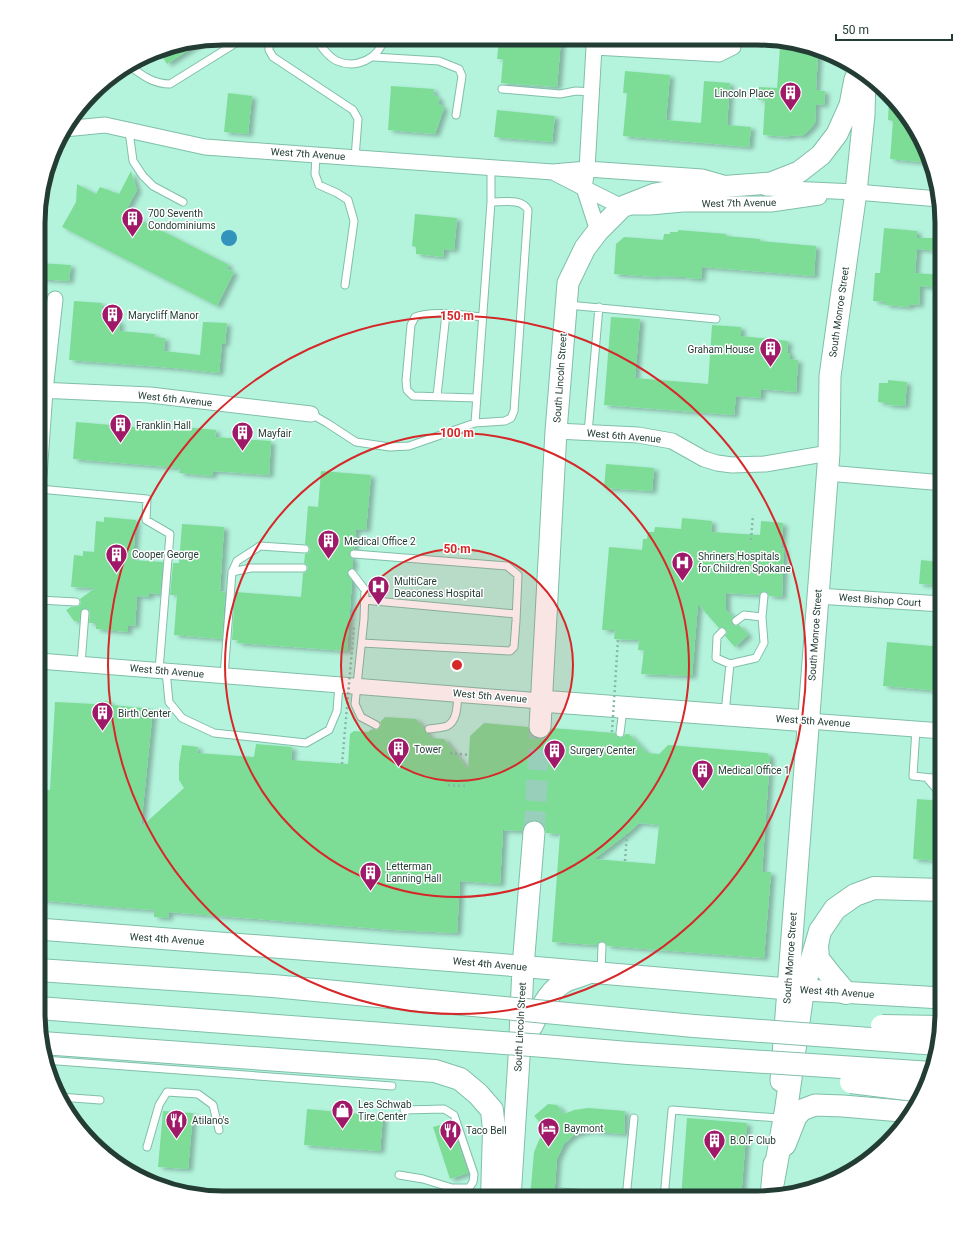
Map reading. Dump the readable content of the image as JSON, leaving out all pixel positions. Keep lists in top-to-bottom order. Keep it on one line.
{"streets":{"street":["West 7th Avenue","South Monroe Street","South Lincoln Street","West 6th Avenue","West Bishop Court","West 5th Avenue","West 4th Avenue"]},"crossings":[["West 7th Avenue","South Monroe Street"],["West 7th Avenue","South Lincoln Street"],["South Monroe Street","West 6th Avenue"],["South Monroe Street","West Bishop Court"],["South Monroe Street","West 5th Avenue"],["South Monroe Street","West 4th Avenue"],["South Lincoln Street","West 6th Avenue"],["South Lincoln Street","West 5th Avenue"],["South Lincoln Street","West 4th Avenue"]],"places":{"building":["Lincoln Place","700 Seventh Condominiums","Marycliff Manor","Graham House","Franklin Hall","Mayfair","Medical Office 2","Cooper George","Birth Center","Tower","Surgery Center","Medical Office 1","Letterman Lanning Hall","B.O.F Club"],"hospital":["Shriners Hospitals for Children Spokane","MultiCare Deaconess Hospital"],"shop":["Les Schwab Tire Center"],"restaurant":["Atilano's","Taco Bell"],"hotel":["Baymont"]},"scale_bar":"50 m","rings":["150 m","100 m","50 m"]}
